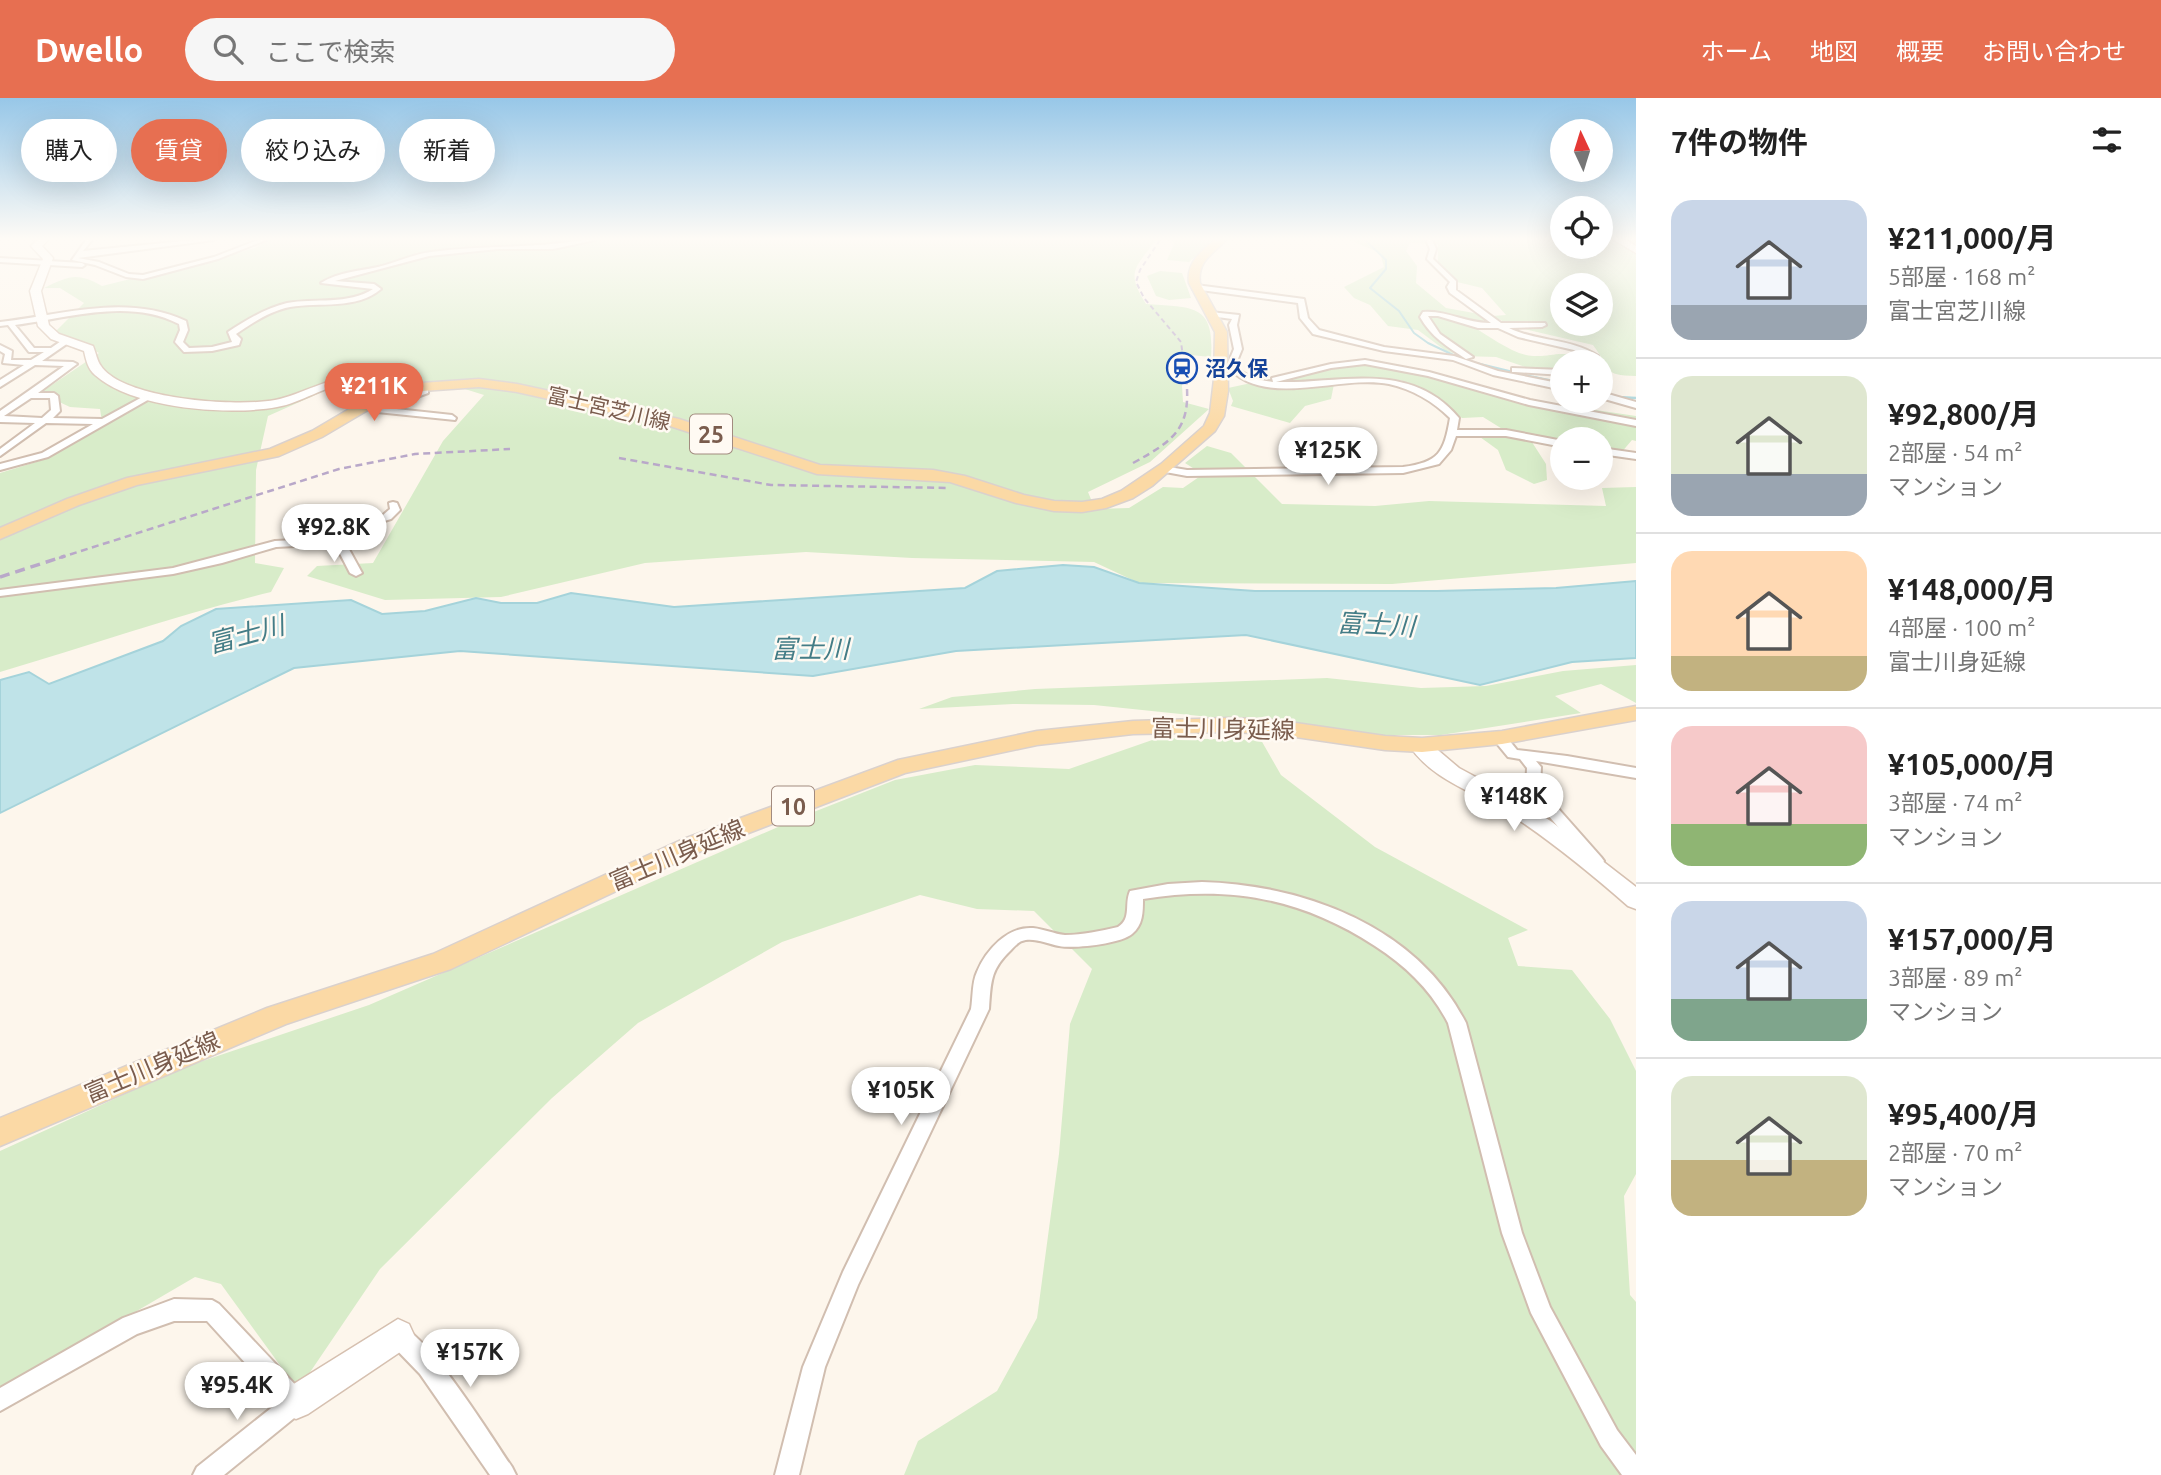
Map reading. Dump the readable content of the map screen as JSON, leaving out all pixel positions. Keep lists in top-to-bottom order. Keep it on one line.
{"streets":{"main road":["富士宮芝川線","25","富士川身延線","10"]},"water":["富士川"],"places":{"station":["沼久保"]},"north":"top","page":{"header":"Dwello","search":"ここで検索","nav":["ホーム","地図","概要","お問い合わせ"],"heading":"7件の物件","map_buttons":["+","−"],"chip":["購入","賃貸","絞り込み","新着"],"list":[{"name":"¥211,000/月","note":"5部屋 · 168 m² · 富士宮芝川線"},{"name":"¥92,800/月","note":"2部屋 · 54 m² · マンション"},{"name":"¥148,000/月","note":"4部屋 · 100 m² · 富士川身延線"},{"name":"¥105,000/月","note":"3部屋 · 74 m² · マンション"},{"name":"¥157,000/月","note":"3部屋 · 89 m² · マンション"},{"name":"¥95,400/月","note":"2部屋 · 70 m² · マンション"}],"price":["¥211K","¥125K","¥92.8K","¥148K","¥105K","¥157K","¥95.4K"]}}
